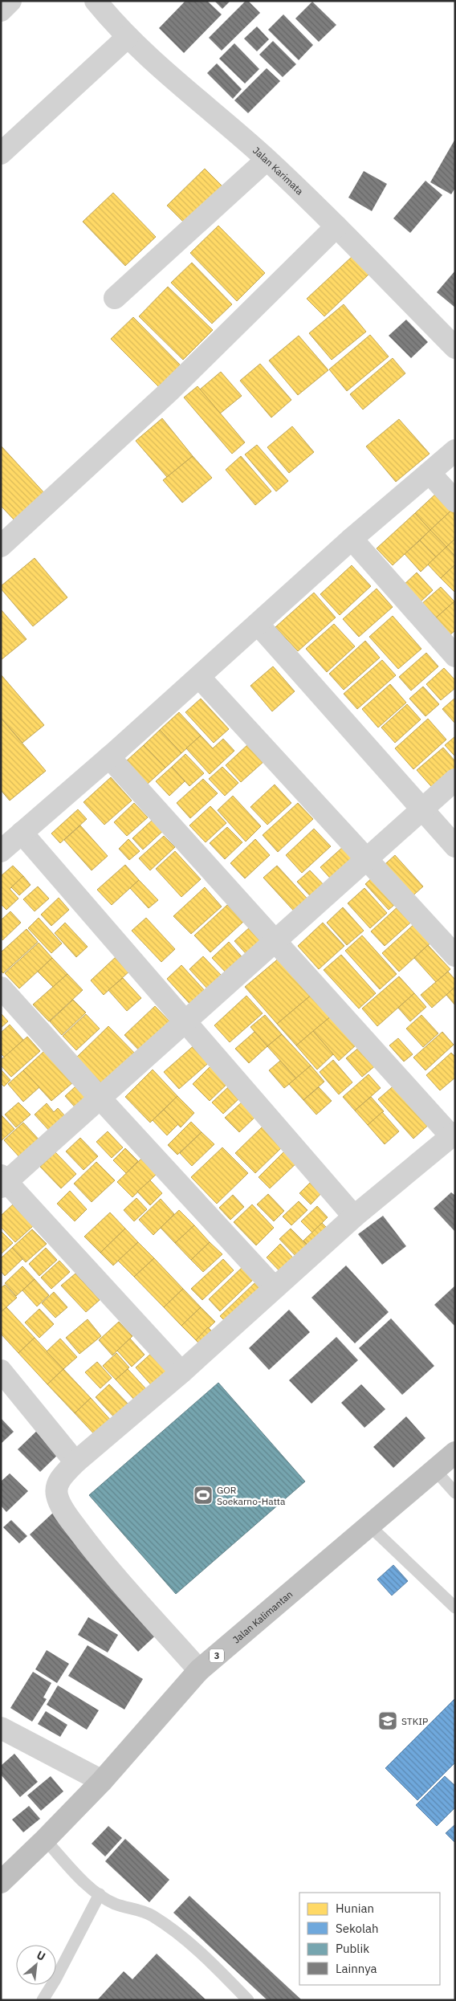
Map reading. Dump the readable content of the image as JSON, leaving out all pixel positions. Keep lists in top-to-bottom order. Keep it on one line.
{"streets":{"highway":["Jalan Kalimantan","3"],"street":["Jalan Karimata"]},"places":{"sports":["GOR Soekarno-Hatta"],"school or university":["STKIP"]},"legend":["Hunian","Sekolah","Publik","Lainnya"],"north":"top right"}
